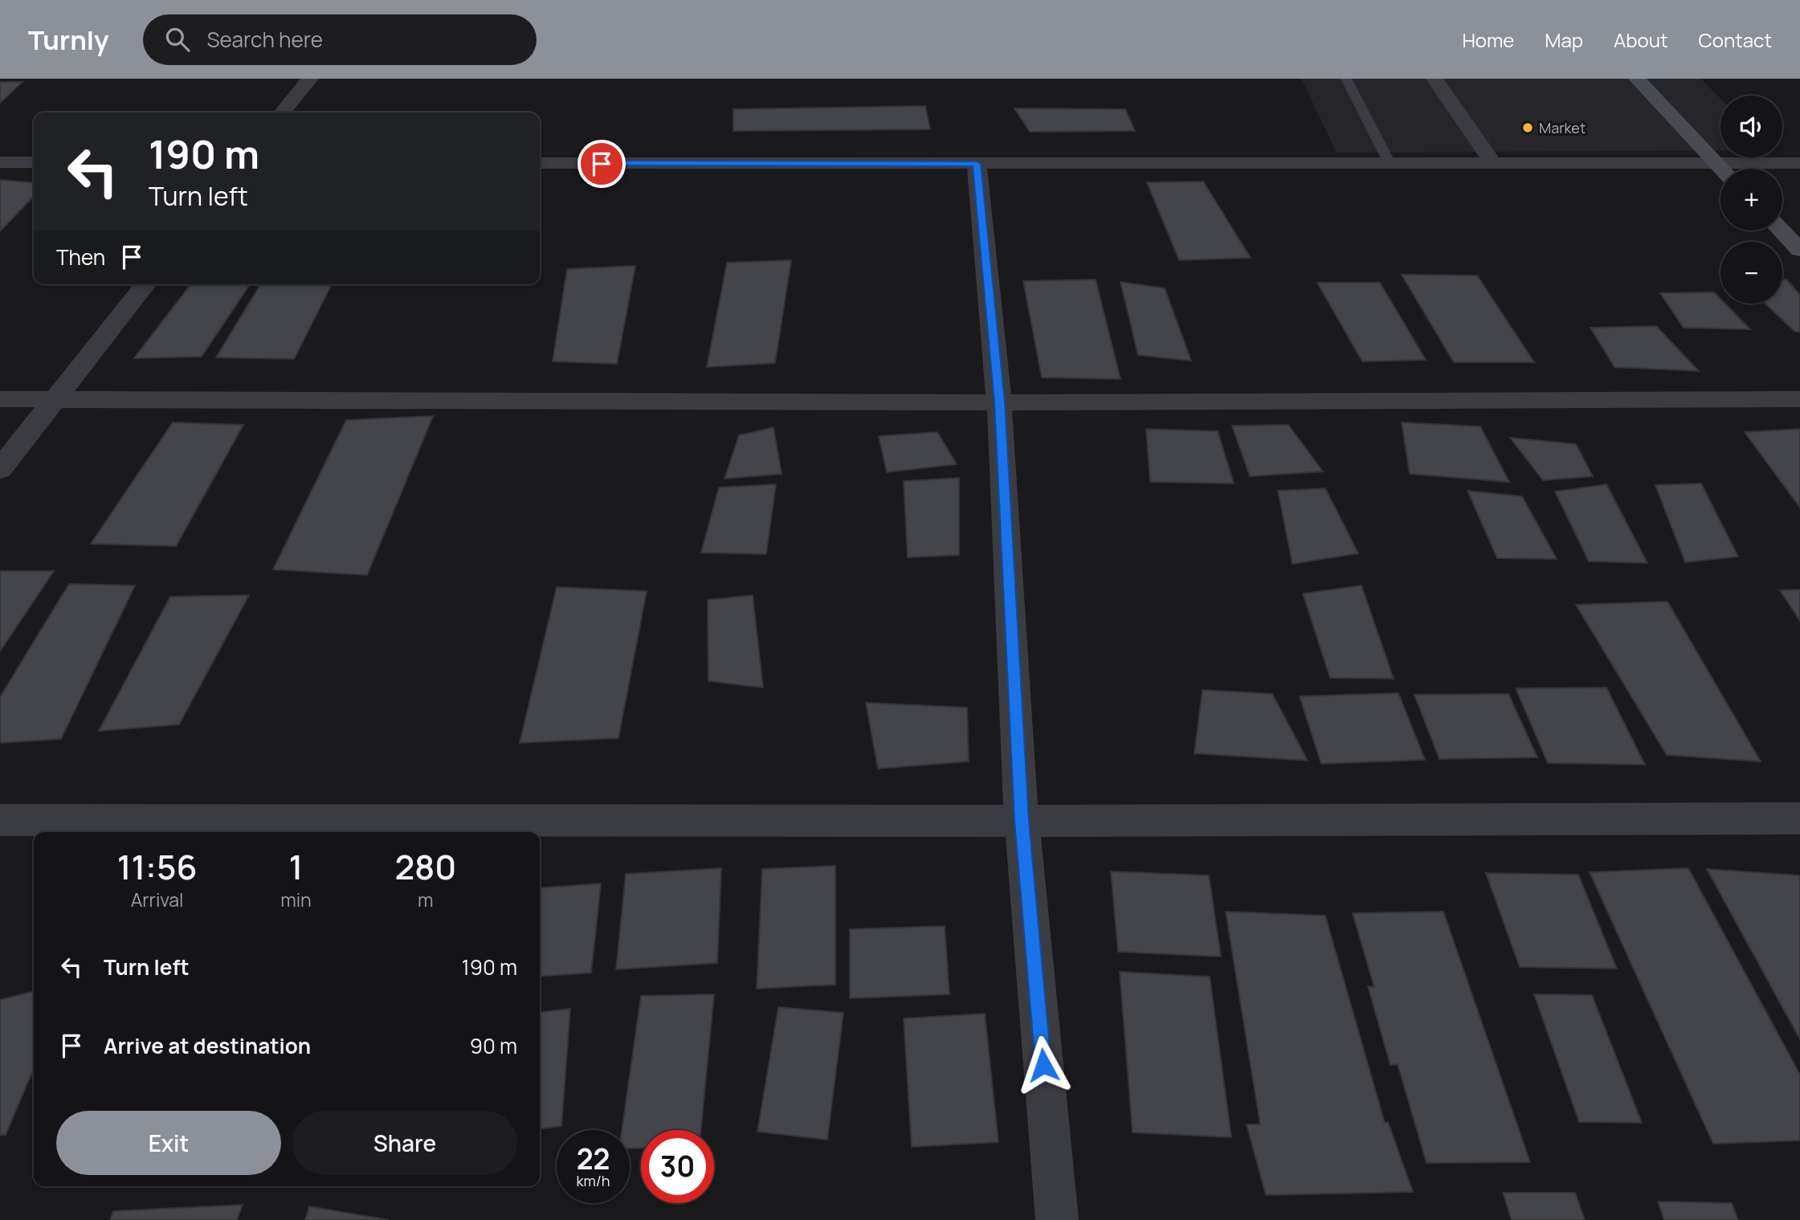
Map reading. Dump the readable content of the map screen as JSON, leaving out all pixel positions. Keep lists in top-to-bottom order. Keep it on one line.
{"places":["Market"],"page":{"header":"Turnly","search":"Search here","nav":["Home","Map","About","Contact"],"map_buttons":["+","−"],"turn":["190 m","Turn left"],"then":"Then","eta":["11:56","Arrival","1","min","280","m"],"list":[{"name":"Turn left","value":"190 m"},{"name":"Arrive at destination","value":"90 m"}],"buttons":["Exit","Share"],"speed":"22 km/h","limit":"30"}}
